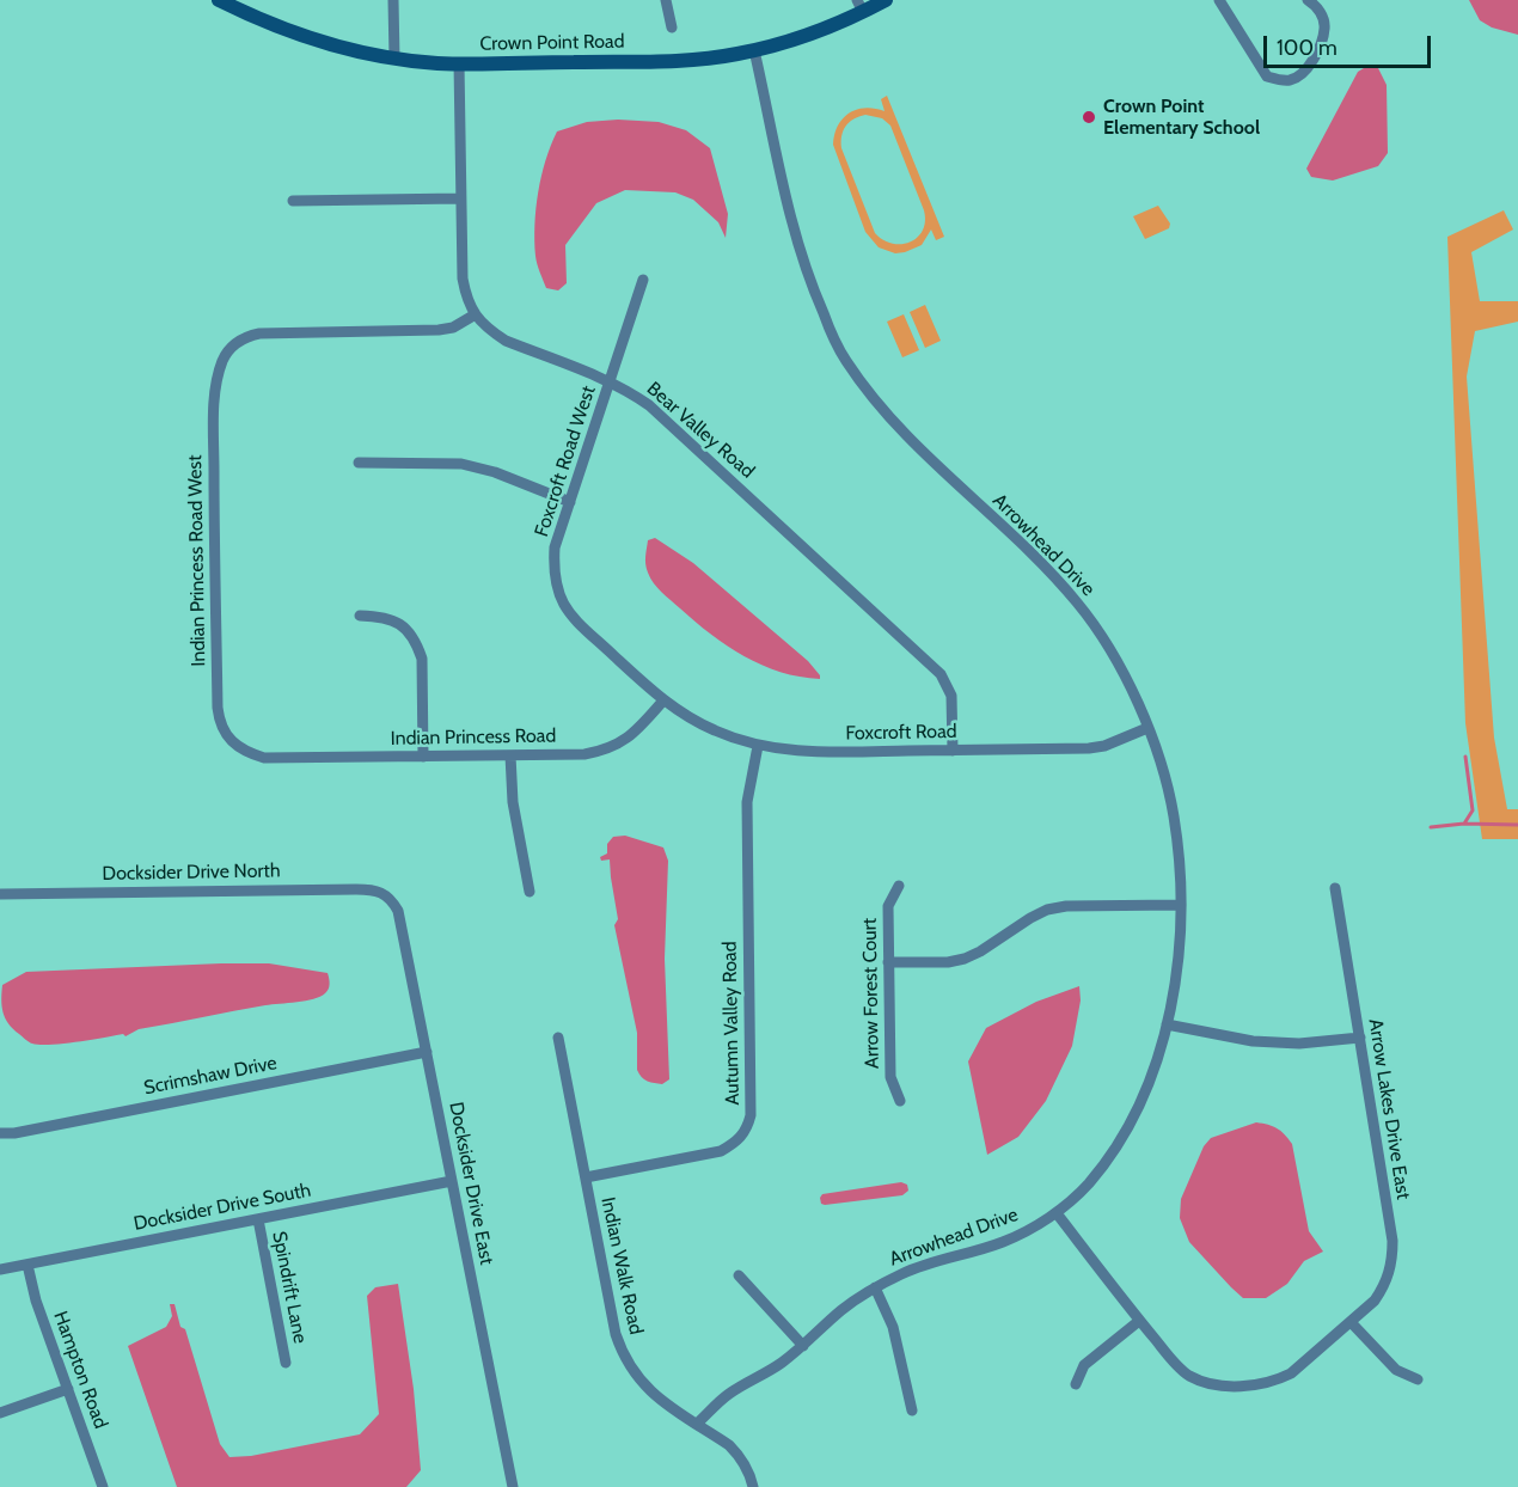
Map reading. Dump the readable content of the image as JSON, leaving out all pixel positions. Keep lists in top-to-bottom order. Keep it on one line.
{"streets":{"street":["Crown Point Road","Bear Valley Road","Foxcroft Road West","Arrowhead Drive","Indian Princess Road West","Foxcroft Road","Indian Princess Road","Docksider Drive North","Arrow Forest Court","Autumn Valley Road","Scrimshaw Drive","Arrow Lakes Drive East","Docksider Drive East","Docksider Drive South","Indian Walk Road","Spindrift Lane","Hampton Road"]},"crossings":[["Crown Point Road","Arrowhead Drive"],["Bear Valley Road","Foxcroft Road West"],["Bear Valley Road","Indian Princess Road West"],["Bear Valley Road","Foxcroft Road"],["Foxcroft Road West","Foxcroft Road"],["Foxcroft Road West","Indian Princess Road"],["Arrowhead Drive","Foxcroft Road"],["Arrowhead Drive","Arrow Lakes Drive East"],["Arrowhead Drive","Indian Walk Road"],["Indian Princess Road West","Indian Princess Road"],["Foxcroft Road","Indian Princess Road"],["Foxcroft Road","Autumn Valley Road"],["Docksider Drive North","Docksider Drive East"],["Autumn Valley Road","Indian Walk Road"],["Scrimshaw Drive","Docksider Drive East"],["Docksider Drive East","Docksider Drive South"],["Docksider Drive South","Spindrift Lane"],["Docksider Drive South","Hampton Road"]],"places":["Crown Point Elementary School"],"scale_bar":"100 m"}
